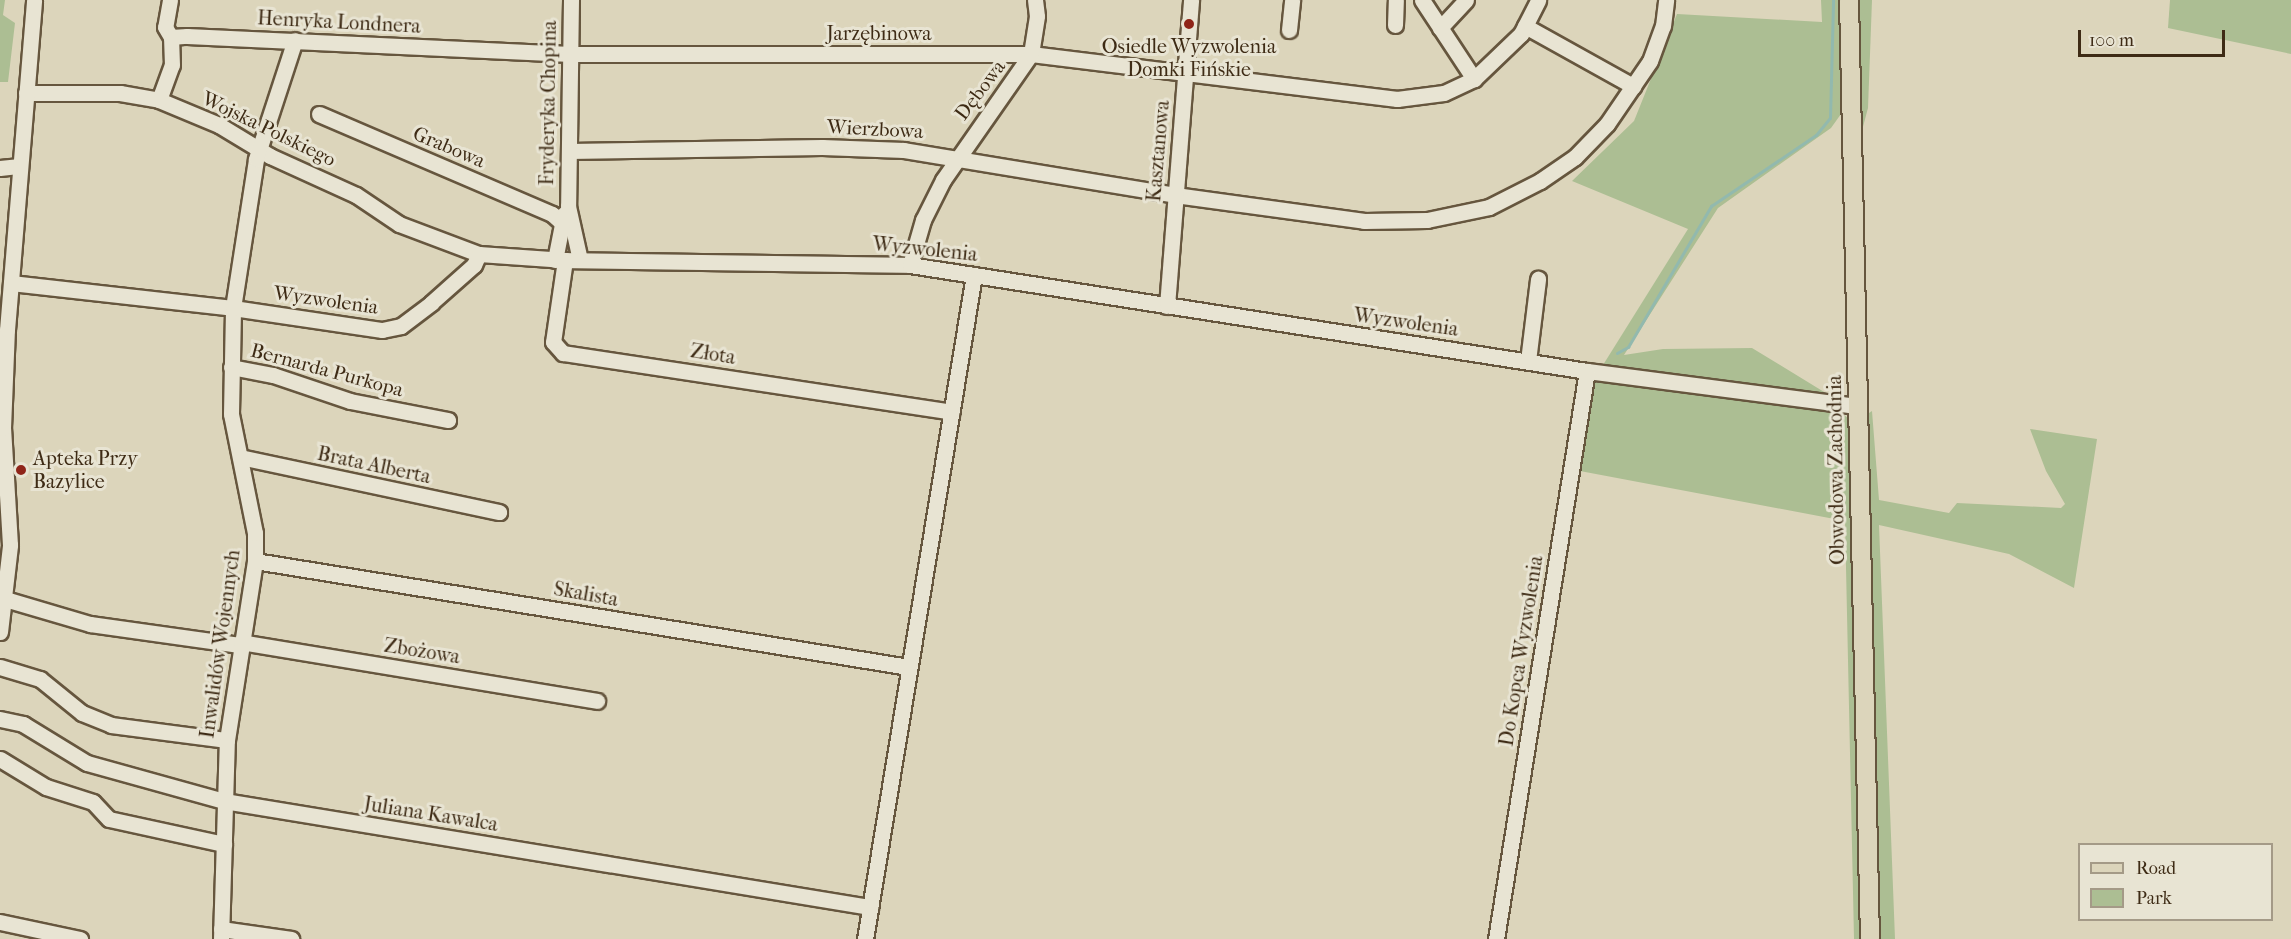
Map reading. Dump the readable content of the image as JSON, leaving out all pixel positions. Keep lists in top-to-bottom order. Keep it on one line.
{"streets":{"main road":["Obwodowa Zachodnia"],"street":["Henryka Londnera","Jarzębinowa","Dębowa","Fryderyka Chopina","Wojska Polskiego","Wierzbowa","Grabowa","Kasztanowa","Wyzwolenia","Złota","Bernarda Purkopa","Brata Alberta","Skalista","Inwalidów Wojennych","Zbożowa","Do Kopca Wyzwolenia","Juliana Kawalca"]},"crossings":[["Henryka Londnera","Jarzębinowa"],["Henryka Londnera","Fryderyka Chopina"],["Henryka Londnera","Inwalidów Wojennych"],["Jarzębinowa","Dębowa"],["Jarzębinowa","Fryderyka Chopina"],["Jarzębinowa","Kasztanowa"],["Dębowa","Wierzbowa"],["Dębowa","Wyzwolenia"],["Fryderyka Chopina","Wierzbowa"],["Fryderyka Chopina","Grabowa"],["Fryderyka Chopina","Wyzwolenia"],["Fryderyka Chopina","Złota"],["Wojska Polskiego","Wyzwolenia"],["Wojska Polskiego","Inwalidów Wojennych"],["Wierzbowa","Kasztanowa"],["Kasztanowa","Wyzwolenia"],["Wyzwolenia","Złota"],["Wyzwolenia","Obwodowa Zachodnia"],["Wyzwolenia","Inwalidów Wojennych"],["Wyzwolenia","Do Kopca Wyzwolenia"],["Bernarda Purkopa","Inwalidów Wojennych"],["Brata Alberta","Inwalidów Wojennych"],["Skalista","Inwalidów Wojennych"],["Inwalidów Wojennych","Zbożowa"],["Inwalidów Wojennych","Juliana Kawalca"]],"places":["Osiedle Wyzwolenia Domki Fińskie","Apteka Przy Bazylice"],"legend":["Road","Park"],"scale_bar":"100 m"}
